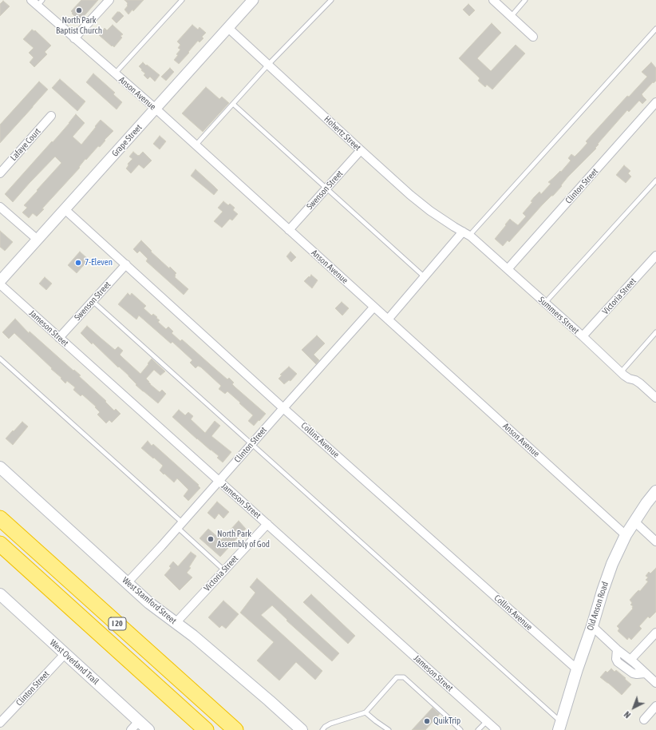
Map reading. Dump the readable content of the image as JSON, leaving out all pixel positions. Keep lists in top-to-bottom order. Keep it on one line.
{"streets":{"highway":["I 20"],"main road":["West Stamford Street","Old Anson Road","West Overland Trail"],"street":["Anson Avenue","Hohertz Street","Grape Street","Lafaye Court","Clinton Street","Swenson Street","Victoria Street","Summers Street","Jameson Street","Collins Avenue"]},"crossings":[["Anson Avenue","Grape Street"],["Anson Avenue","Clinton Street"],["Anson Avenue","Swenson Street"],["Anson Avenue","Old Anson Road"],["Hohertz Street","Grape Street"],["Hohertz Street","Swenson Street"],["Hohertz Street","Summers Street"],["Grape Street","Collins Avenue"],["Clinton Street","Summers Street"],["Clinton Street","Jameson Street"],["Clinton Street","Collins Avenue"],["Clinton Street","West Stamford Street"],["Clinton Street","West Overland Trail"],["Swenson Street","Jameson Street"],["Swenson Street","Collins Avenue"],["Victoria Street","Summers Street"],["Victoria Street","Jameson Street"],["Victoria Street","West Stamford Street"],["Collins Avenue","Old Anson Road"]],"places":["North Park Baptist Church","7-Eleven","North Park Assembly of God","QuikTrip"],"north":"bottom left"}
